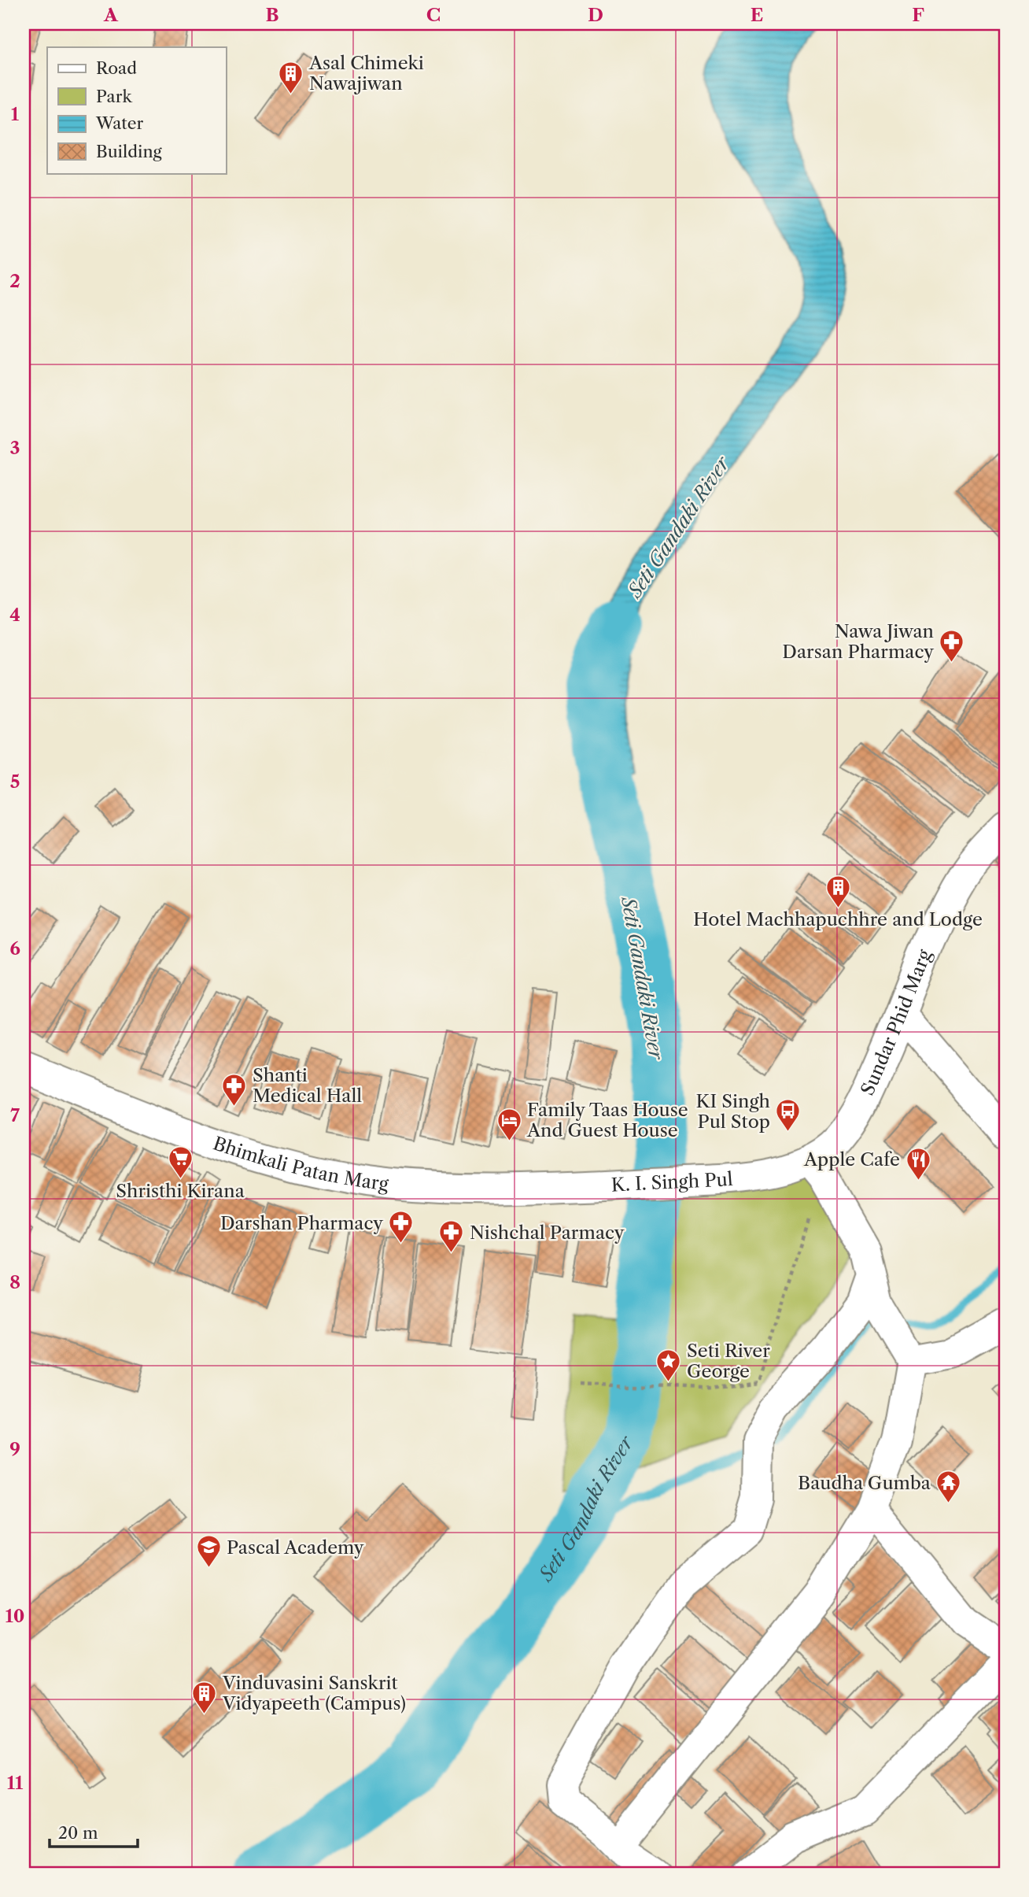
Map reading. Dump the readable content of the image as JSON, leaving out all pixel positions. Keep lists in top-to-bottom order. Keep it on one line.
{"streets":{"street":["Sundar Phid Marg","Bhimkali Patan Marg","K. I. Singh Pul"]},"crossings":[["Sundar Phid Marg","K. I. Singh Pul"],["Bhimkali Patan Marg","K. I. Singh Pul"]],"water":["Seti Gandaki River"],"places":{"building":["Asal Chimeki Nawajiwan","Hotel Machhapuchhre and Lodge","Vinduvasini Sanskrit Vidyapeeth (Campus)"],"pharmacy":["Nawa Jiwan Darsan Pharmacy","Shanti Medical Hall","Darshan Pharmacy","Nishchal Parmacy"],"bus stop":["KI Singh Pul Stop"],"hotel":["Family Taas House And Guest House"],"supermarket":["Shristhi Kirana"],"restaurant":["Apple Cafe"],"place":["Seti River George"],"temple":["Baudha Gumba"],"school or university":["Pascal Academy"]},"legend":["Road","Park","Water","Building"],"scale_bar":"20 m","grid":{"columns":["A","B","C","D","E","F"],"rows":["1","2","3","4","5","6","7","8","9","10","11"]}}
